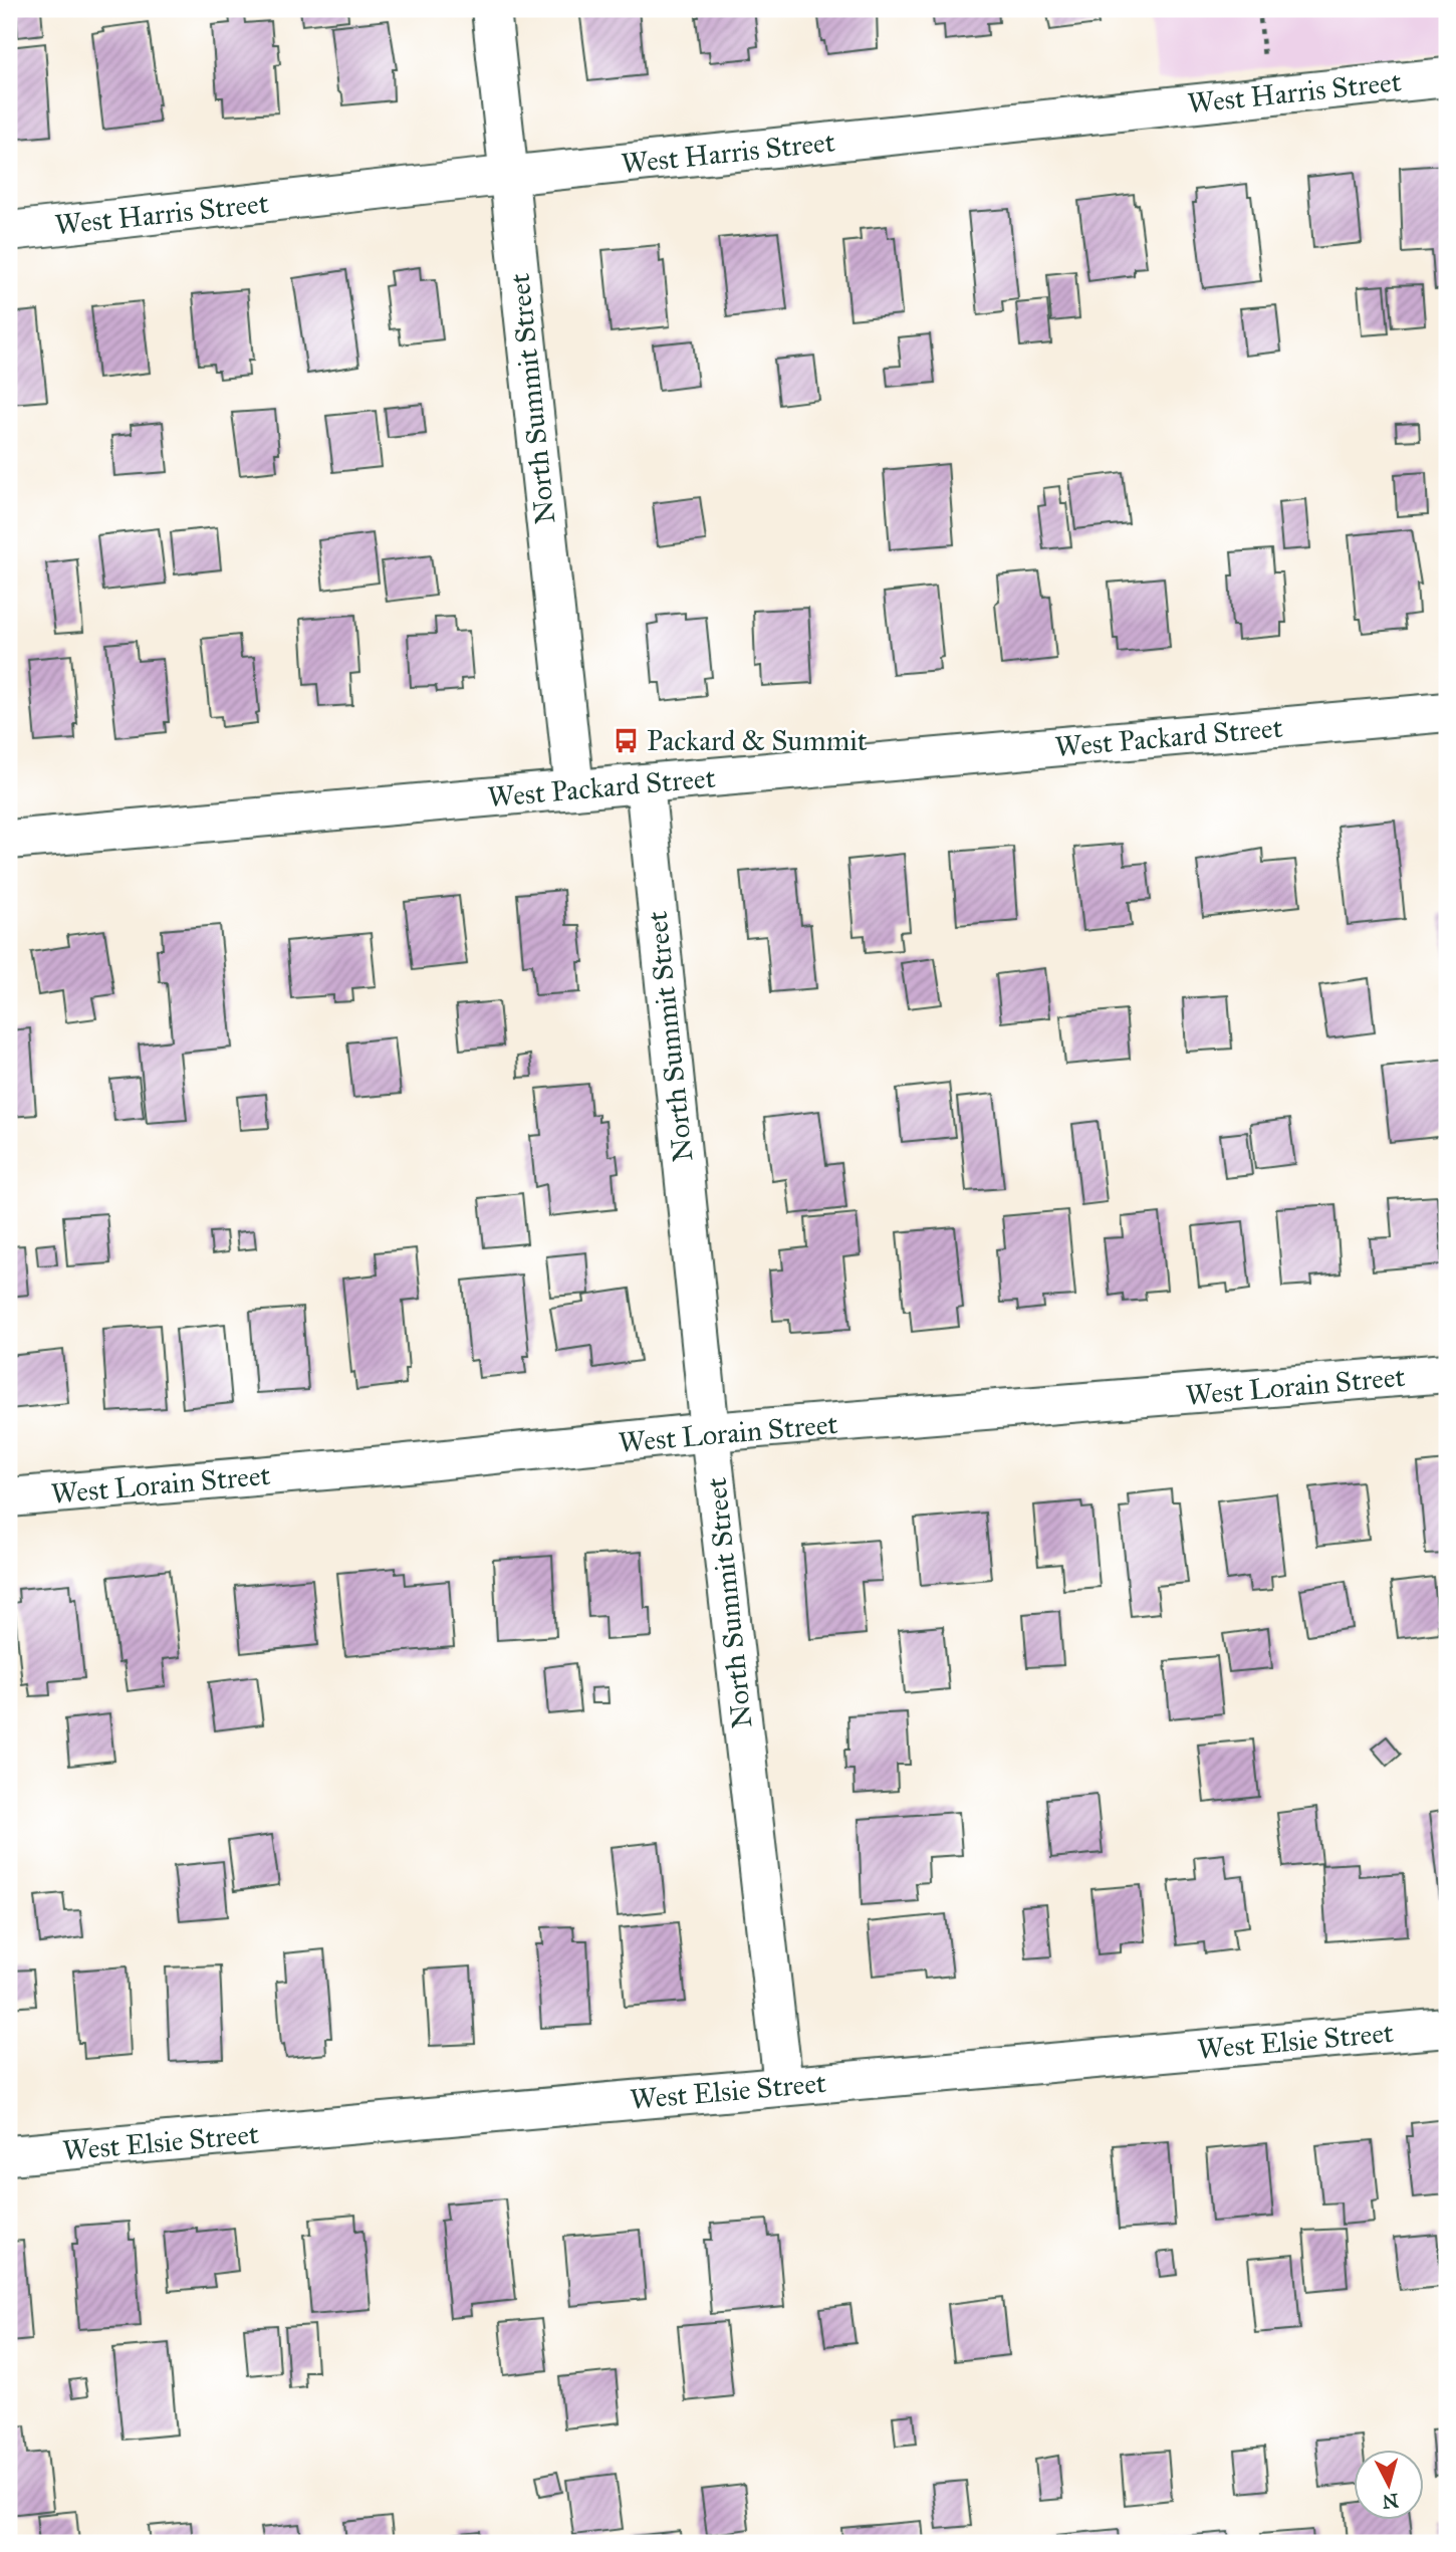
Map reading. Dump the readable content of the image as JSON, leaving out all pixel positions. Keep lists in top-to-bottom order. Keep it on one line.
{"streets":{"street":["West Harris Street","North Summit Street","West Packard Street","West Lorain Street","West Elsie Street"]},"crossings":[["West Harris Street","North Summit Street"],["North Summit Street","West Packard Street"],["North Summit Street","West Lorain Street"],["North Summit Street","West Elsie Street"]],"places":{"bus stop":["Packard & Summit"]},"north":"bottom"}
